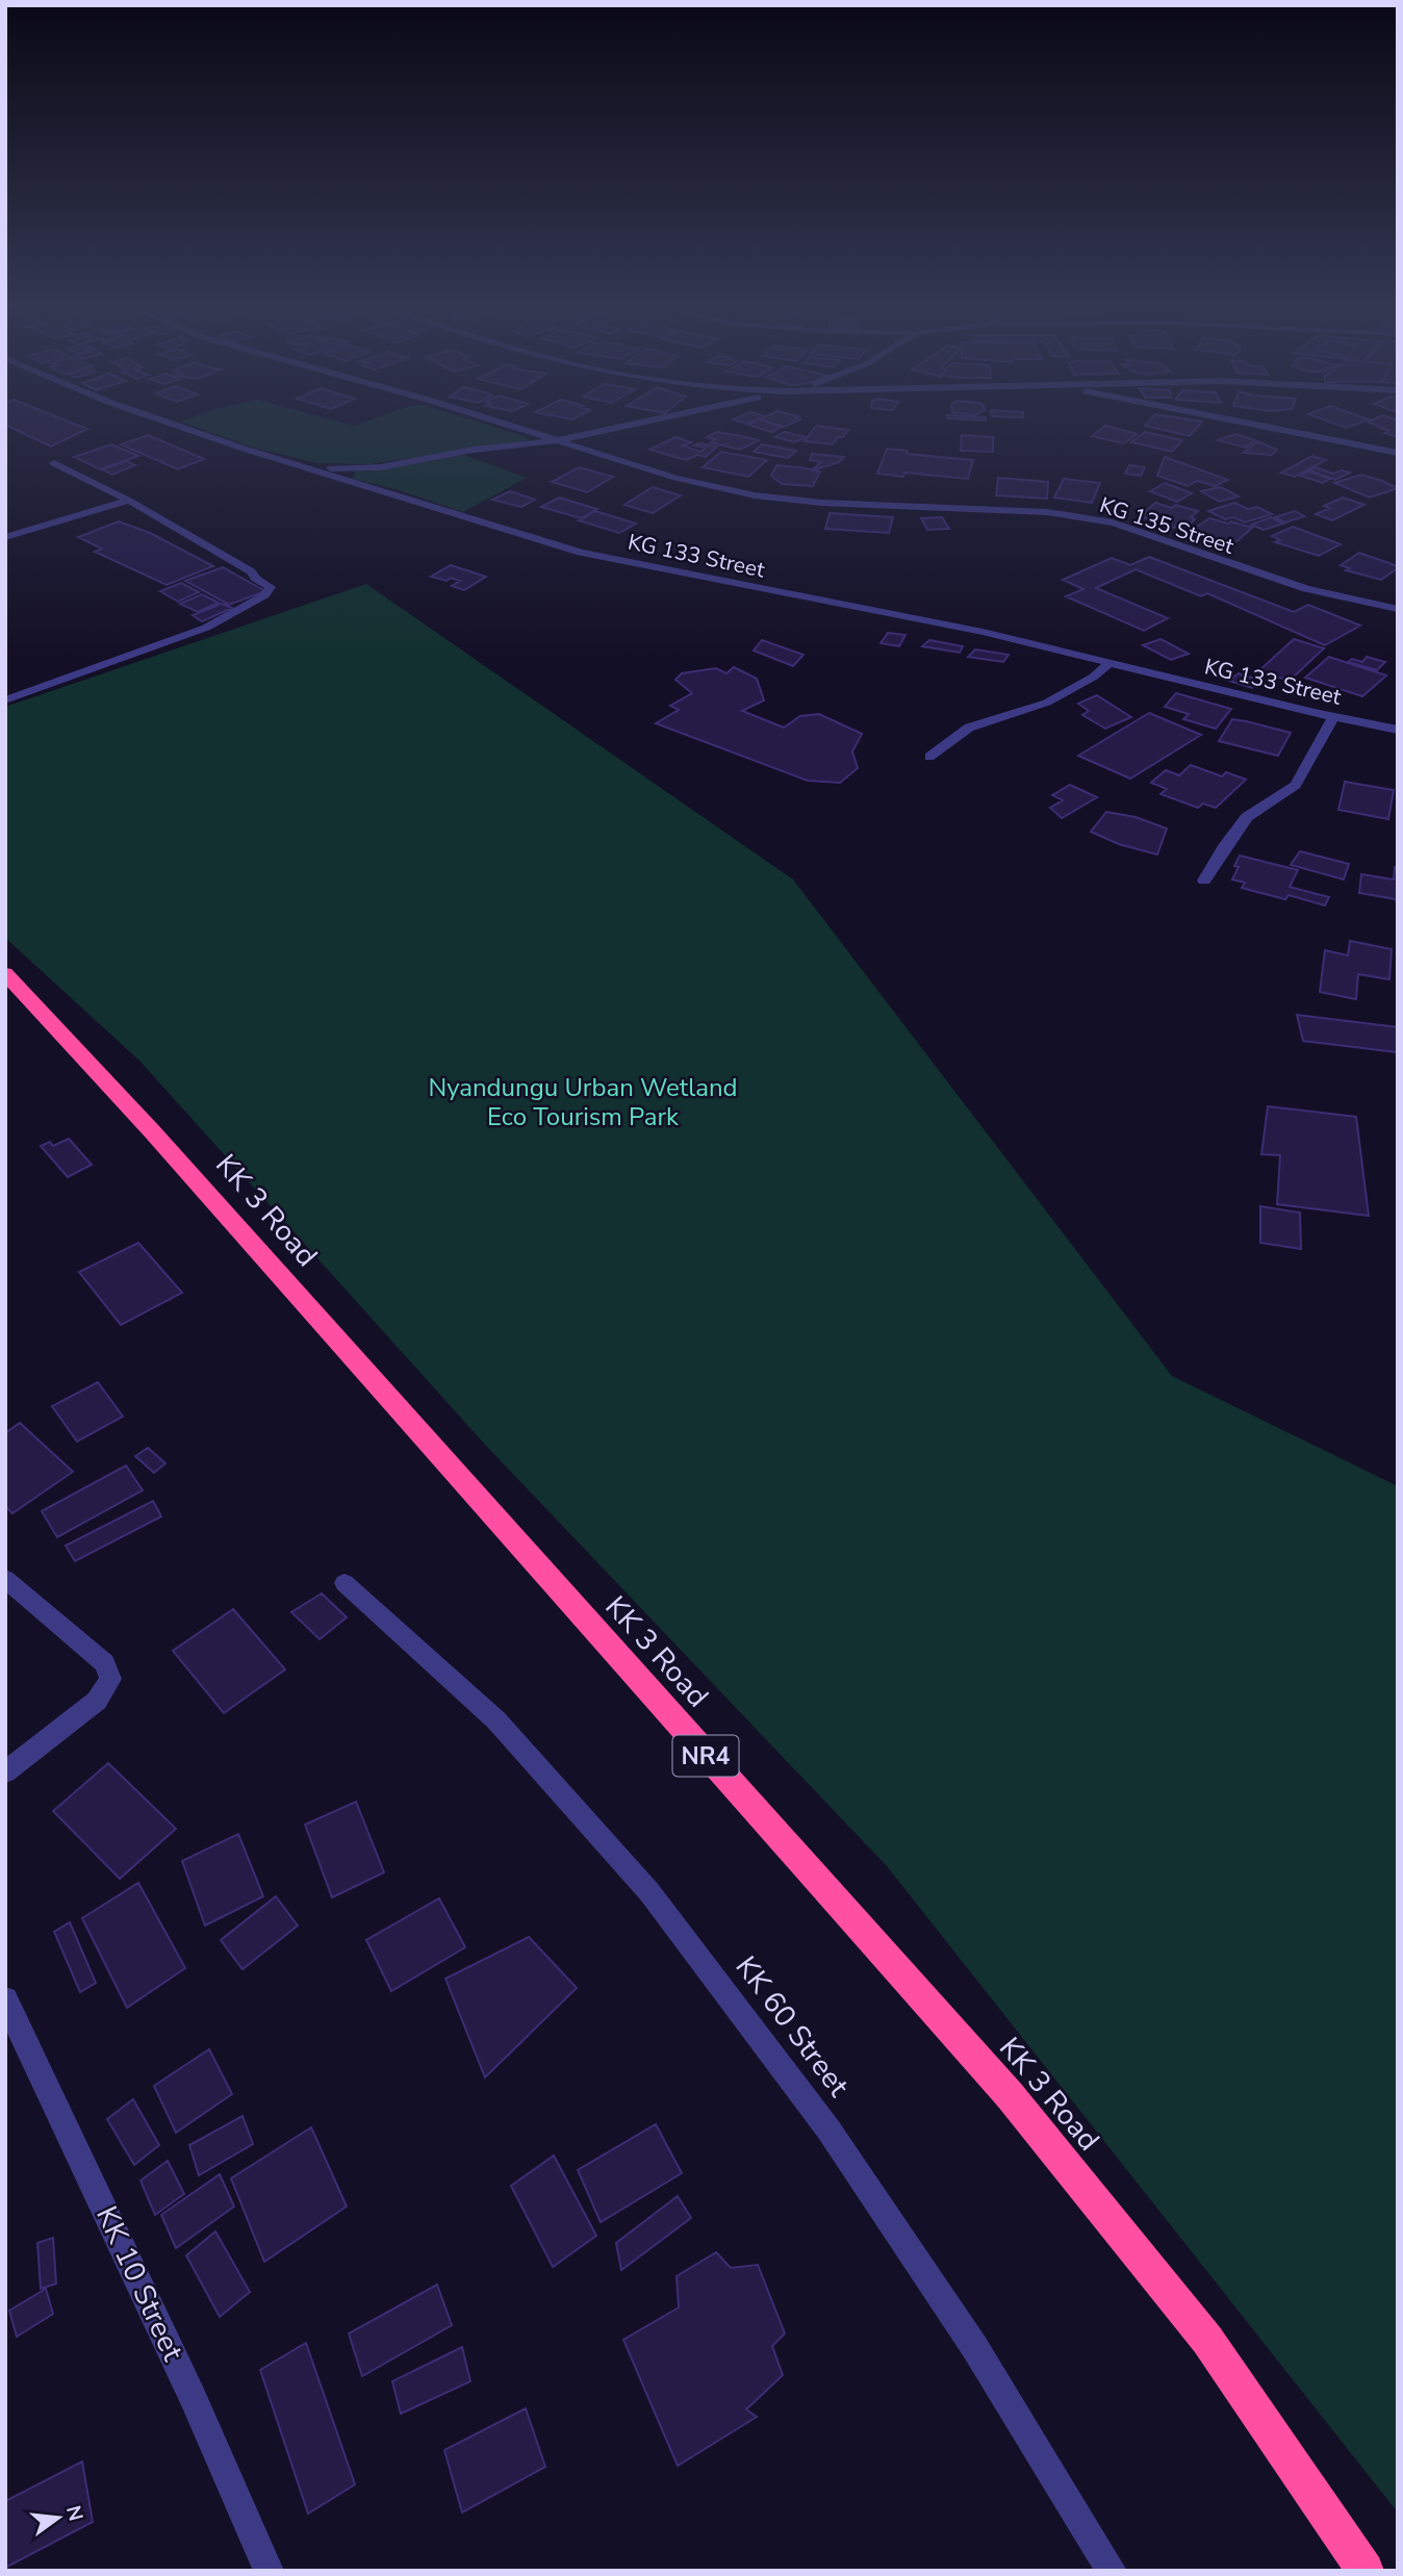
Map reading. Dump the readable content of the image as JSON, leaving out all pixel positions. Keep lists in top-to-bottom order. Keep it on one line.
{"streets":{"highway":["KK 3 Road","NR4"],"street":["KG 135 Street","KG 133 Street","KK 60 Street","KK 10 Street"]},"parks":["Nyandungu Urban Wetland Eco Tourism Park"],"north":"right"}
